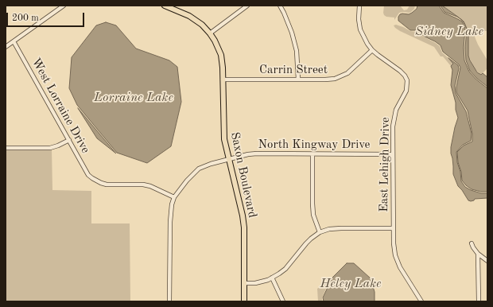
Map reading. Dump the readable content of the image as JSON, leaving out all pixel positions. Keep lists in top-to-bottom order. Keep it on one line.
{"streets":{"main road":["Saxon Boulevard"],"street":["Carrin Street","West Lorraine Drive","North Kingway Drive","East Lehigh Drive"]},"crossings":[["Carrin Street","East Lehigh Drive"],["Carrin Street","Saxon Boulevard"],["West Lorraine Drive","North Kingway Drive"],["North Kingway Drive","East Lehigh Drive"],["North Kingway Drive","Saxon Boulevard"]],"water":["Sidney Lake","Lorraine Lake","Heley Lake"],"scale_bar":"200 m"}
